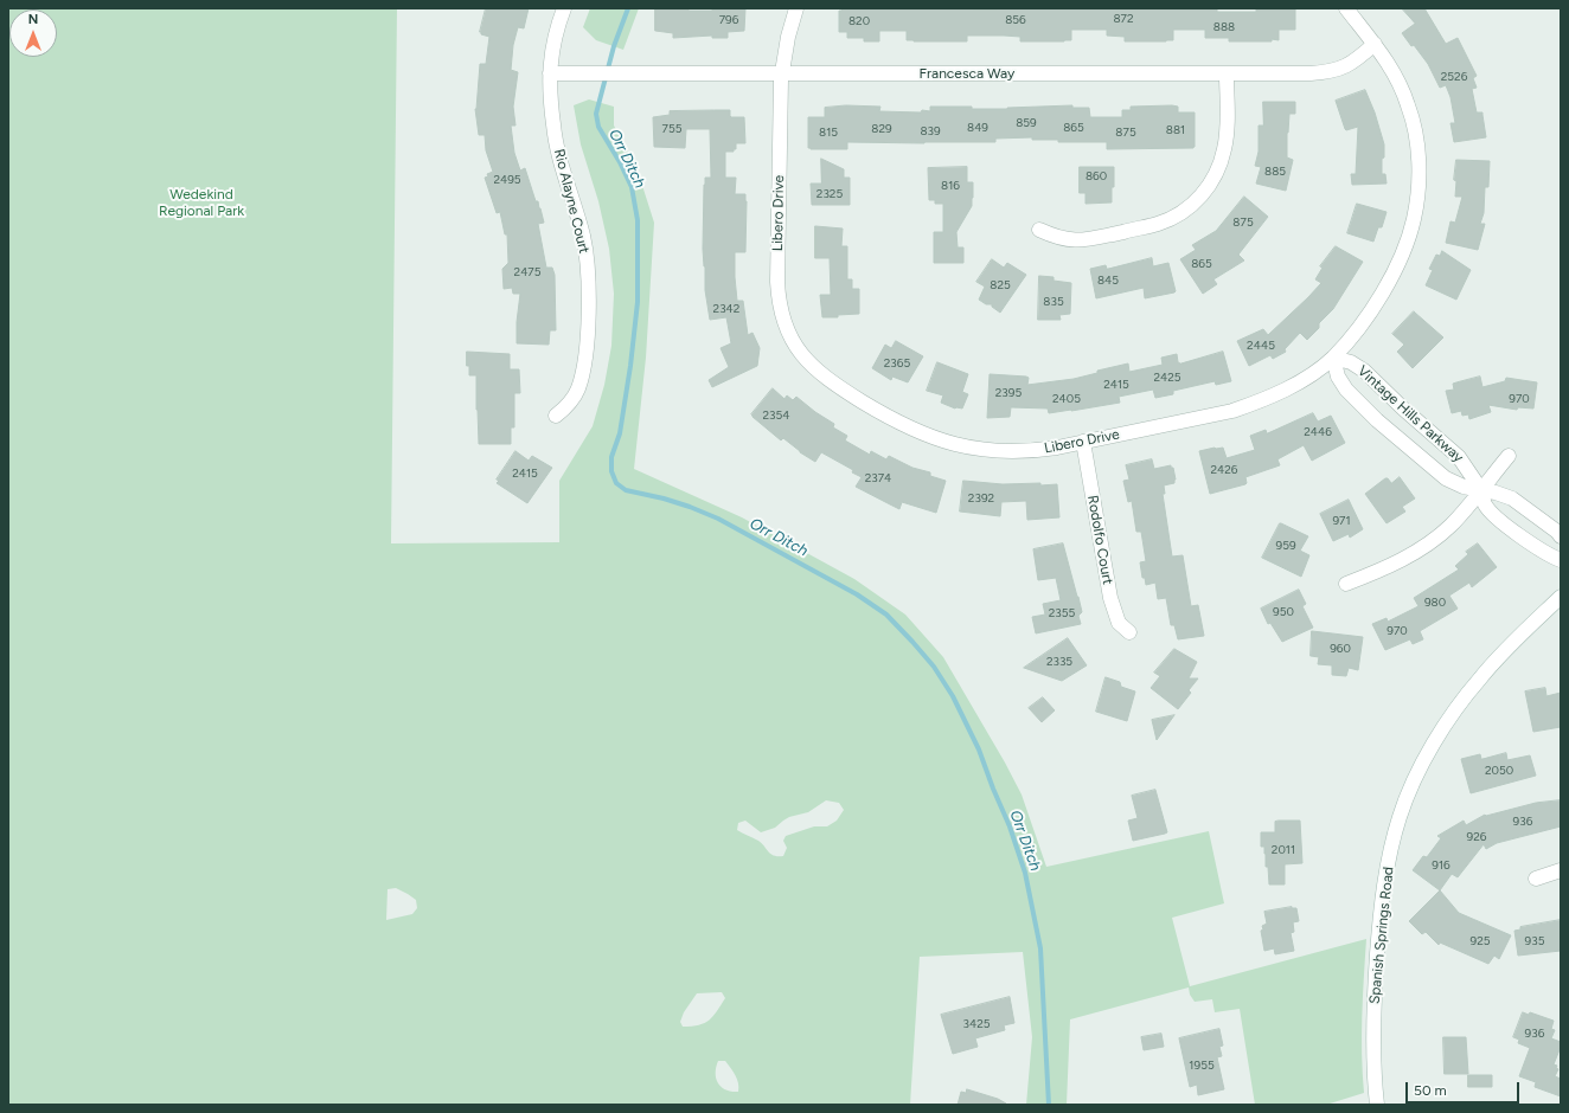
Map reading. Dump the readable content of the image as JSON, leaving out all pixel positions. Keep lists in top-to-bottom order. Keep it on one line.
{"streets":{"street":["Francesca Way","Rio Alayne Court","Libero Drive","Vintage Hills Parkway","Rodolfo Court","Spanish Springs Road"]},"crossings":[["Francesca Way","Rio Alayne Court"],["Francesca Way","Libero Drive"],["Libero Drive","Vintage Hills Parkway"],["Libero Drive","Rodolfo Court"]],"water":["Orr Ditch"],"parks":["Wedekind Regional Park"],"house_numbers":["872","796","856","820","888","2526","859","849","865","755","829","881","839","815","875","885","860","2495","816","2325","875","865","2475","845","825","835","2342","2445","2365","2425","2415","2395","2405","970","2354","2446","2426","2415","2374","2392","971","959","980","950","2355","970","960","2335","2050","936","926","2011","916","925","935","3425","936","1955"],"scale_bar":"50 m","north":"top"}
